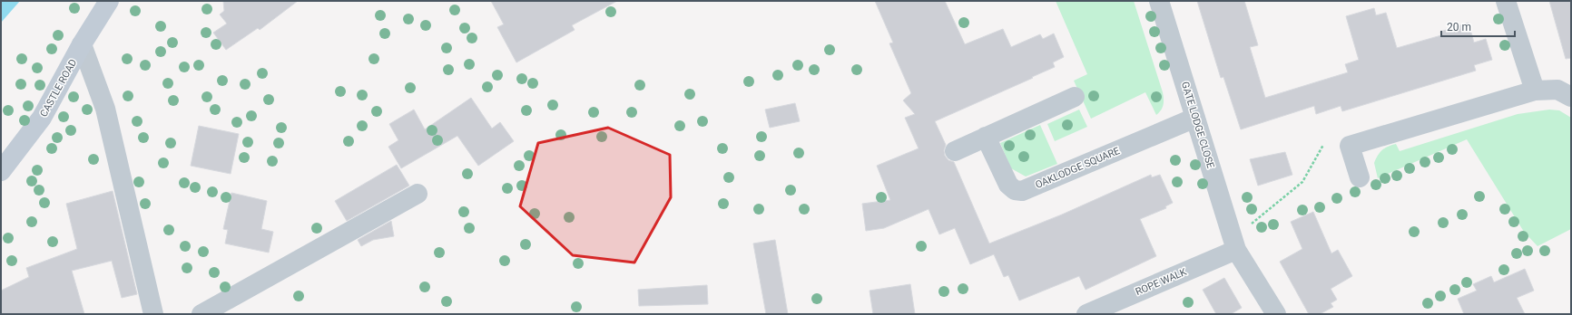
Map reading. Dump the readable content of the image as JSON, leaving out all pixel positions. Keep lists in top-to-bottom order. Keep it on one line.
{"streets":{"main road":["CASTLE ROAD"],"street":["GATE LODGE CLOSE","OAKLODGE SQUARE","ROPE WALK"]},"crossings":[["GATE LODGE CLOSE","OAKLODGE SQUARE"],["GATE LODGE CLOSE","ROPE WALK"]],"scale_bar":"20 m"}
